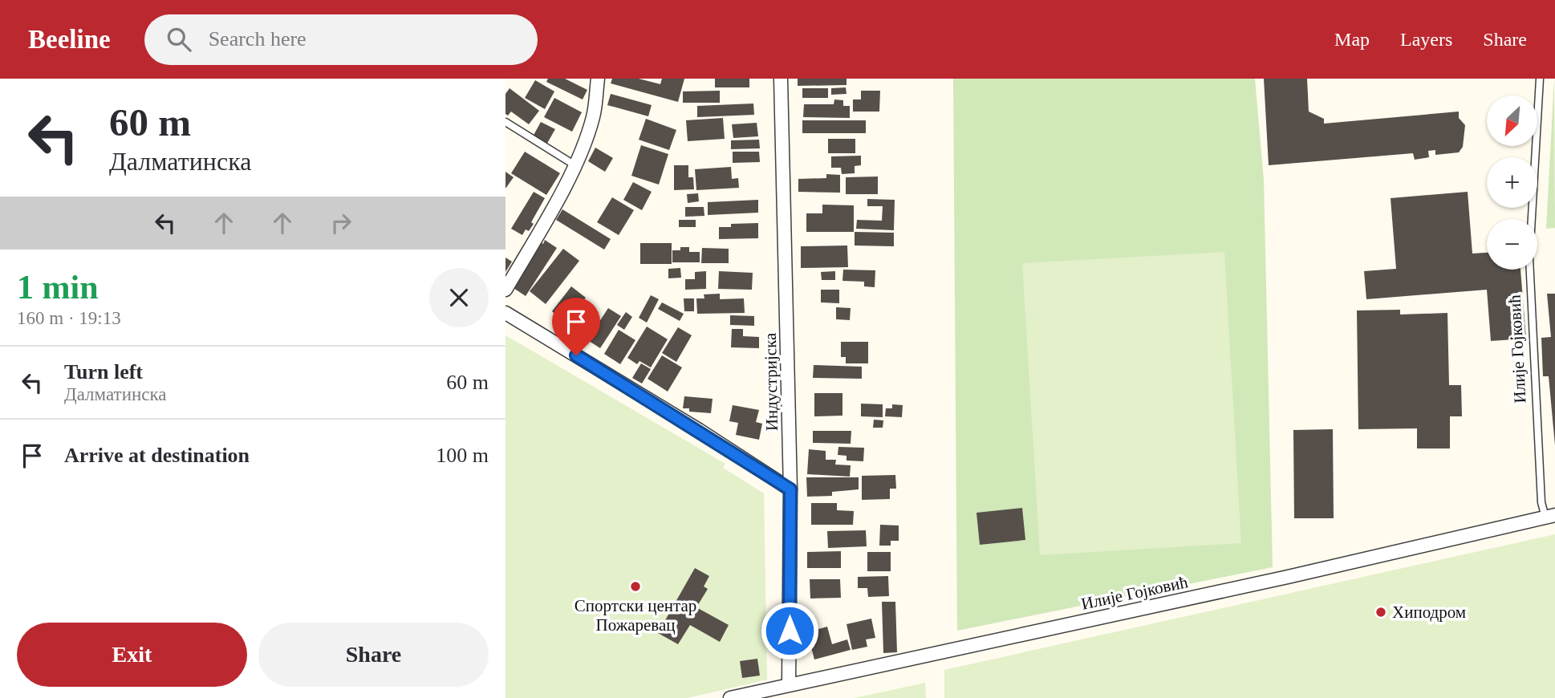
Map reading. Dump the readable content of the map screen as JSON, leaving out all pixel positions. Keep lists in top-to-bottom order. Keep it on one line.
{"streets":{"street":["Илије Гојковић","Индустријска"]},"crossings":[["Илије Гојковић","Индустријска"]],"places":["Спортски центар Пожаревац","Хиподром"],"north":"bottom left","page":{"header":"Beeline","search":"Search here","nav":["Map","Layers","Share"],"turn":["60 m","Далматинска"],"map_buttons":["+","−"],"heading":["1 min","160 m · 19:13"],"list":[{"name":"Turn left","note":"Далматинска","value":"60 m"},{"name":"Arrive at destination","value":"100 m"}],"buttons":["Exit","Share"]}}
